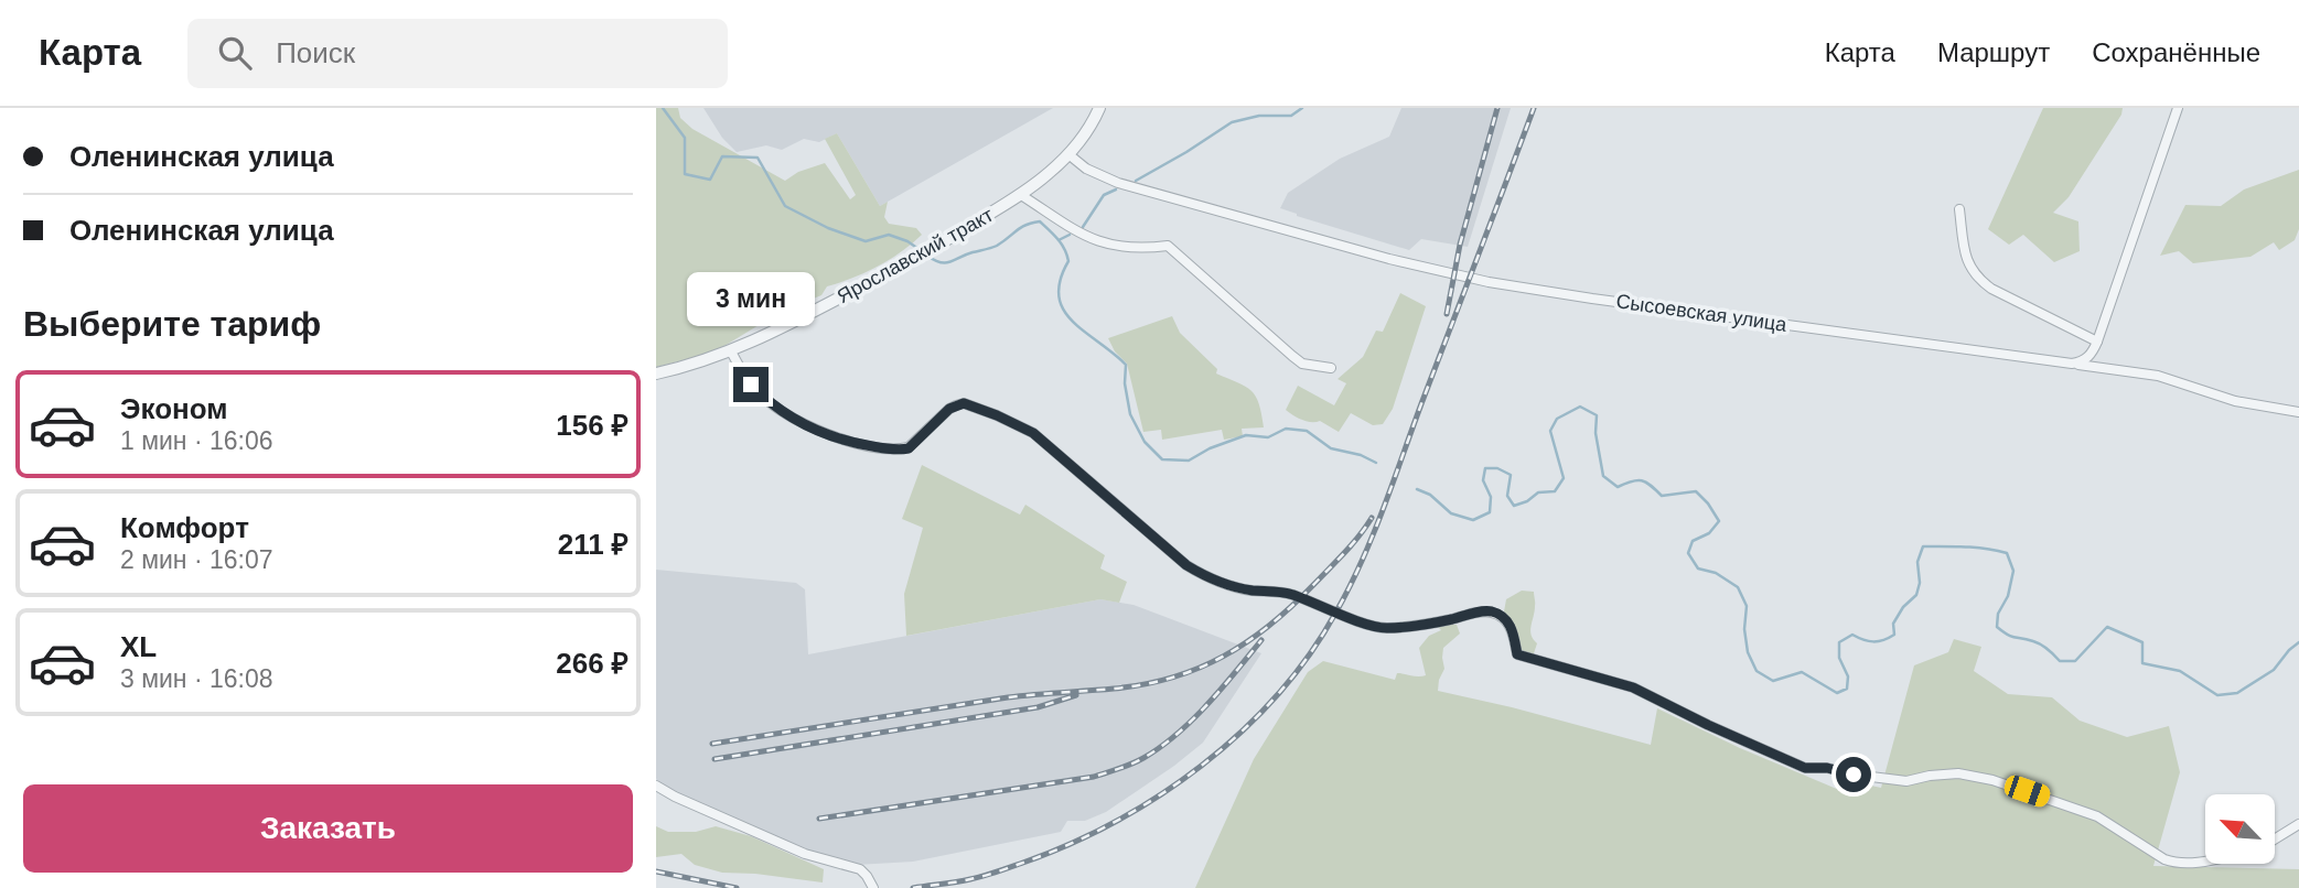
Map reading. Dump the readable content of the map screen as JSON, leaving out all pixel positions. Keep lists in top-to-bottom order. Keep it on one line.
{"streets":{"street":["Ярославский тракт","Сысоевская улица"]},"crossings":[["Ярославский тракт","Сысоевская улица"]],"north":"top left","page":{"header":"Карта","search":"Поиск","nav":["Карта","Маршрут","Сохранённые"],"banner":["Оленинская улица","Оленинская улица"],"bubble":"3 мин","heading":"Выберите тариф","list":[{"name":"Эконом","note":"1 мин · 16:06","value":"156 ₽"},{"name":"Комфорт","note":"2 мин · 16:07","value":"211 ₽"},{"name":"XL","note":"3 мин · 16:08","value":"266 ₽"}],"buttons":"Заказать"}}
